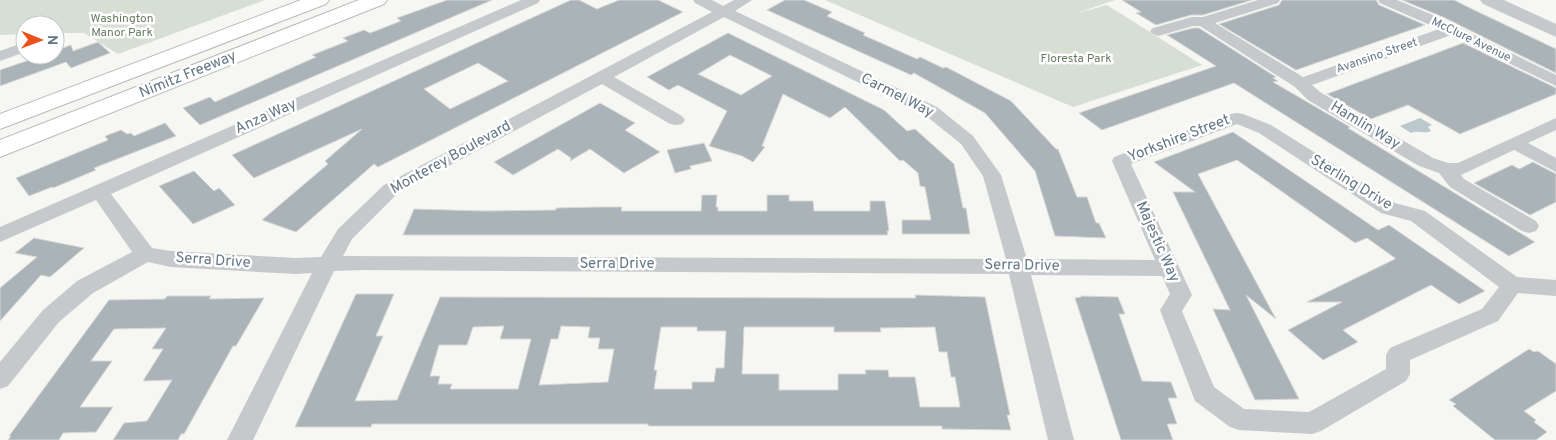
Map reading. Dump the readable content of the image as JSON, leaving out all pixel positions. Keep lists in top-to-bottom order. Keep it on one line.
{"streets":{"highway":["Nimitz Freeway"],"street":["McClure Avenue","Avansino Street","Carmel Way","Anza Way","Hamlin Way","Yorkshire Street","Monterey Boulevard","Sterling Drive","Majestic Way","Serra Drive"]},"crossings":[["McClure Avenue","Avansino Street"],["Avansino Street","Hamlin Way"],["Carmel Way","Monterey Boulevard"],["Carmel Way","Serra Drive"],["Yorkshire Street","Sterling Drive"],["Yorkshire Street","Majestic Way"],["Monterey Boulevard","Serra Drive"],["Sterling Drive","Majestic Way"],["Majestic Way","Serra Drive"]],"parks":["Washington Manor Park","Floresta Park"],"north":"right"}
